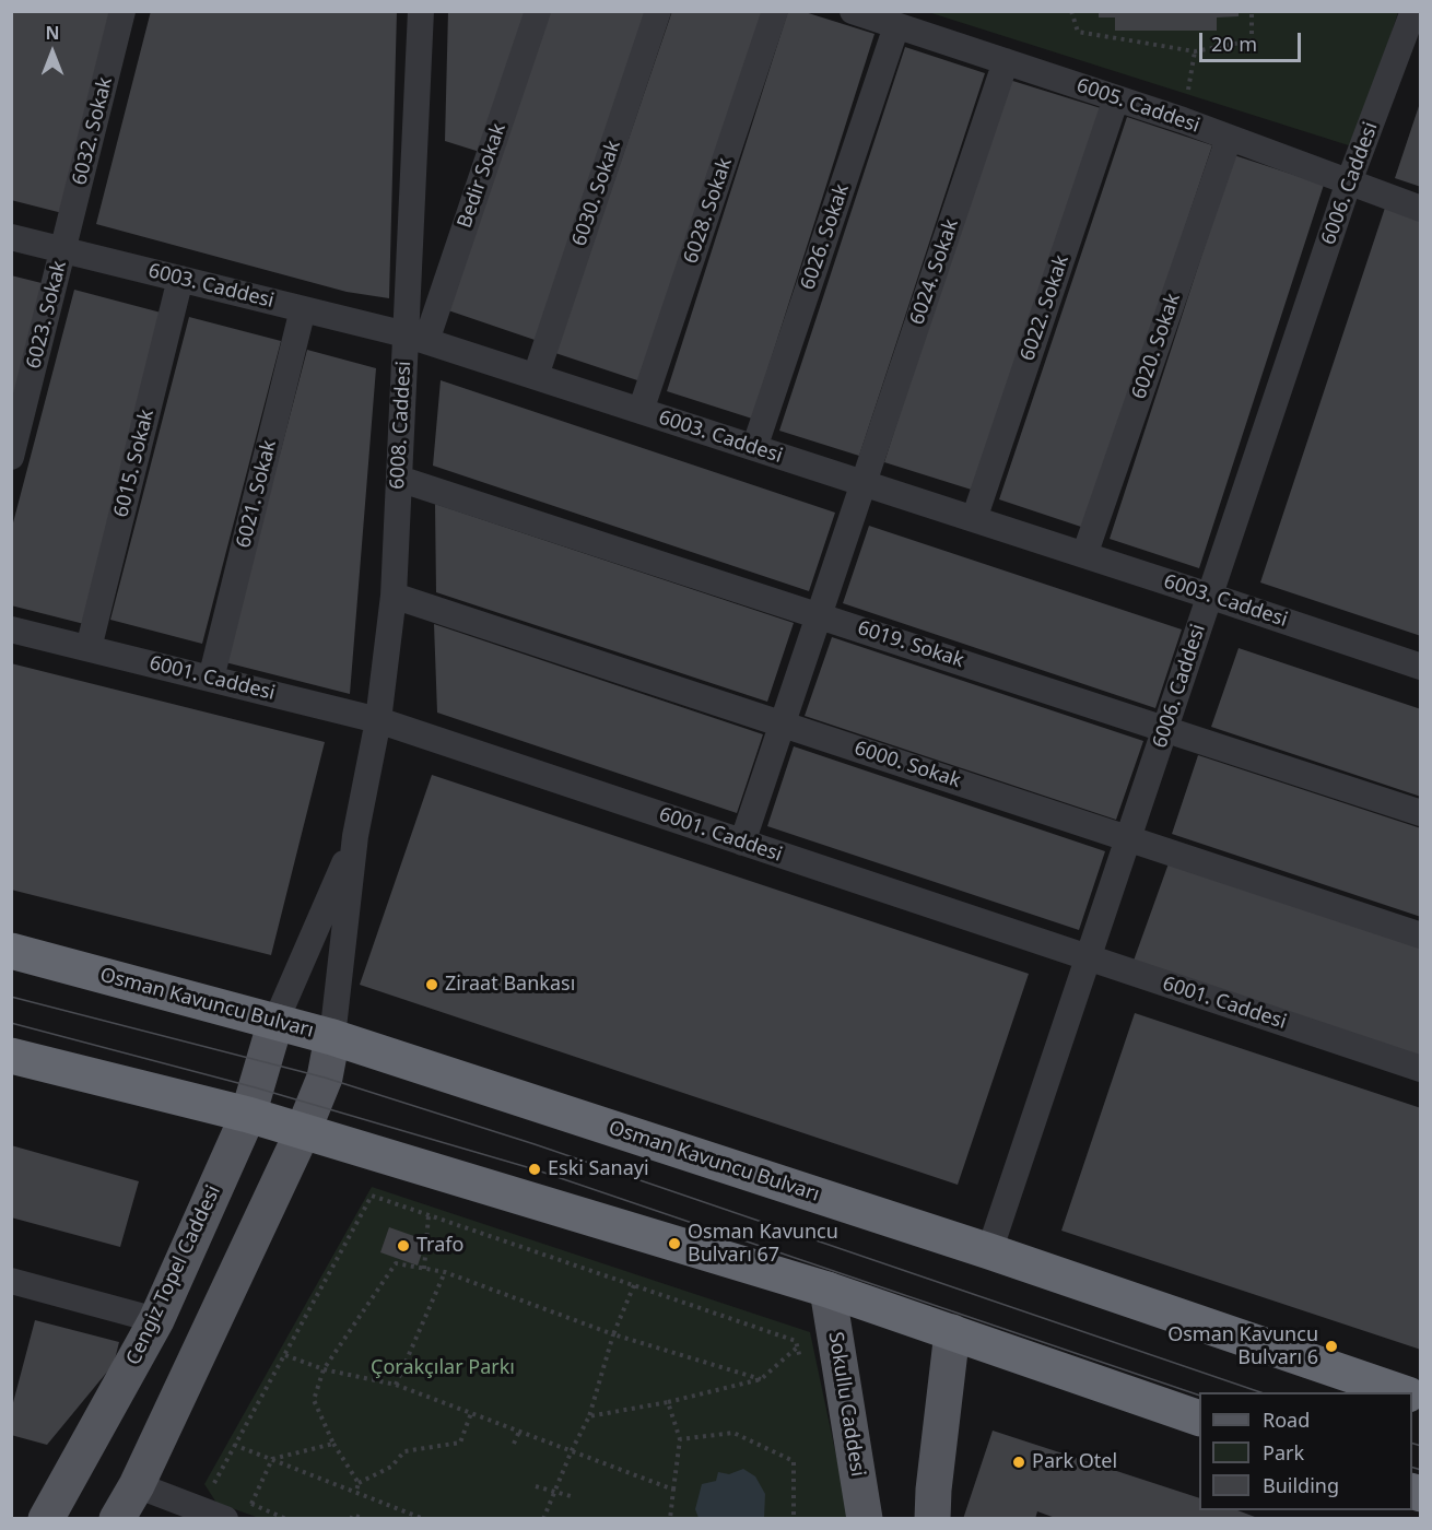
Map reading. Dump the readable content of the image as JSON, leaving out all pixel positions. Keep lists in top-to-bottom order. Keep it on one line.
{"streets":{"highway":["Osman Kavuncu Bulvarı"],"main road":["Cengiz Topel Caddesi","Sokullu Caddesi"],"street":["6005. Caddesi","6032. Sokak","Bedir Sokak","6006. Caddesi","6030. Sokak","6028. Sokak","6026. Sokak","6024. Sokak","6003. Caddesi","6022. Sokak","6023. Sokak","6020. Sokak","6008. Caddesi","6015. Sokak","6021. Sokak","6019. Sokak","6001. Caddesi","6000. Sokak"]},"crossings":[["6005. Caddesi","6006. Caddesi"],["6005. Caddesi","6026. Sokak"],["6005. Caddesi","6024. Sokak"],["6005. Caddesi","6022. Sokak"],["6005. Caddesi","6020. Sokak"],["6032. Sokak","6003. Caddesi"],["6032. Sokak","6023. Sokak"],["Bedir Sokak","6003. Caddesi"],["Bedir Sokak","6008. Caddesi"],["6006. Caddesi","6003. Caddesi"],["6006. Caddesi","6019. Sokak"],["6006. Caddesi","6001. Caddesi"],["6006. Caddesi","6000. Sokak"],["6006. Caddesi","Osman Kavuncu Bulvarı"],["6030. Sokak","6003. Caddesi"],["6028. Sokak","6003. Caddesi"],["6026. Sokak","6003. Caddesi"],["6024. Sokak","6003. Caddesi"],["6024. Sokak","6019. Sokak"],["6024. Sokak","6001. Caddesi"],["6024. Sokak","6000. Sokak"],["6003. Caddesi","6022. Sokak"],["6003. Caddesi","6023. Sokak"],["6003. Caddesi","6020. Sokak"],["6003. Caddesi","6008. Caddesi"],["6003. Caddesi","6015. Sokak"],["6003. Caddesi","6021. Sokak"],["6008. Caddesi","6019. Sokak"],["6008. Caddesi","6001. Caddesi"],["6008. Caddesi","6000. Sokak"],["6015. Sokak","6001. Caddesi"],["6021. Sokak","6001. Caddesi"],["Osman Kavuncu Bulvarı","Cengiz Topel Caddesi"]],"parks":["Çorakçılar Parkı"],"places":["Ziraat Bankası","Eski Sanayi","Osman Kavuncu Bulvarı 67","Trafo","Osman Kavuncu Bulvarı 6","Park Otel"],"legend":["Road","Park","Building"],"scale_bar":"20 m","north":"top"}
